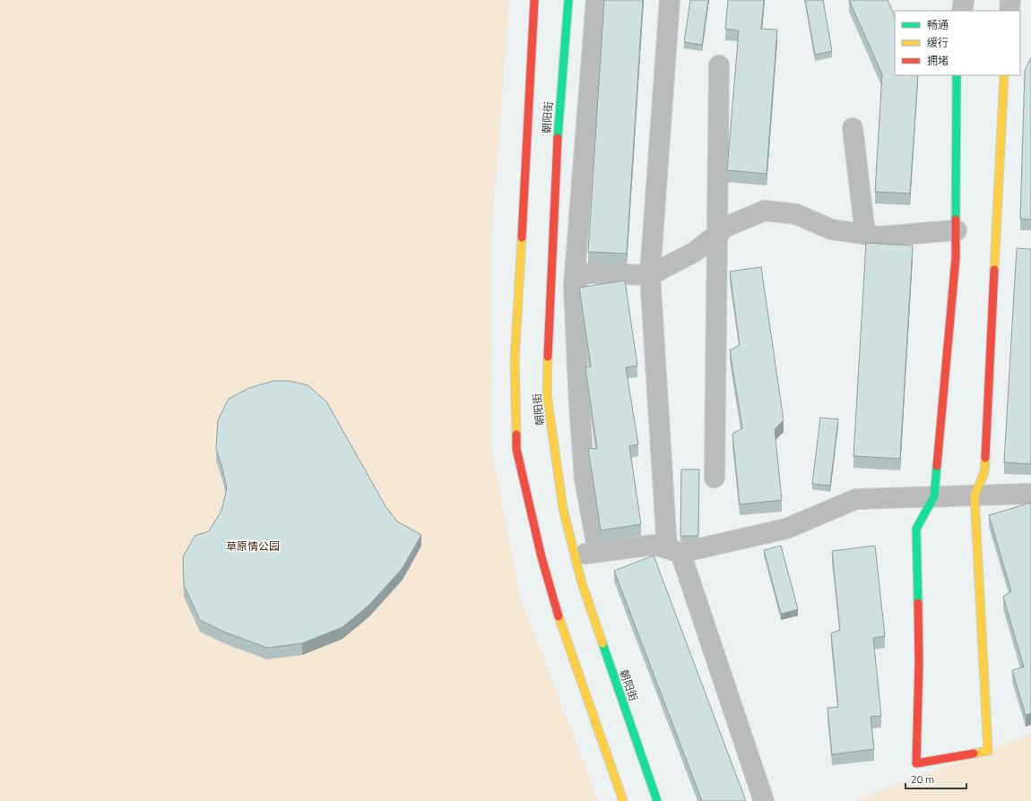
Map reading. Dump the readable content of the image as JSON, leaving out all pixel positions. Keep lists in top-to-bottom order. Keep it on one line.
{"streets":{"street":["朝阳街"]},"parks":["草原情公园"],"legend":["畅通","缓行","拥堵"],"scale_bar":"20 m"}
